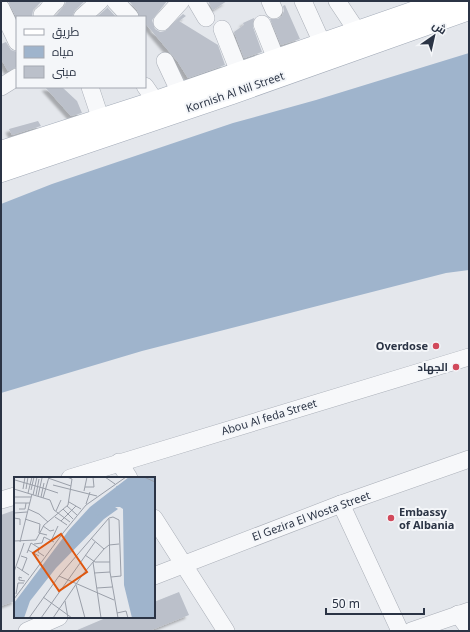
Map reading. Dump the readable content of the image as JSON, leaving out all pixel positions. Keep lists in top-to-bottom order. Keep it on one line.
{"streets":{"main road":["Kornish Al Nil Street"],"street":["Abou Al feda Street","El Gezira El Wosta Street"]},"places":["Overdose","الجهاد","Embassy of Albania"],"legend":["طريق","مياه","مبنى"],"scale_bar":"50 m","north":"top right"}
